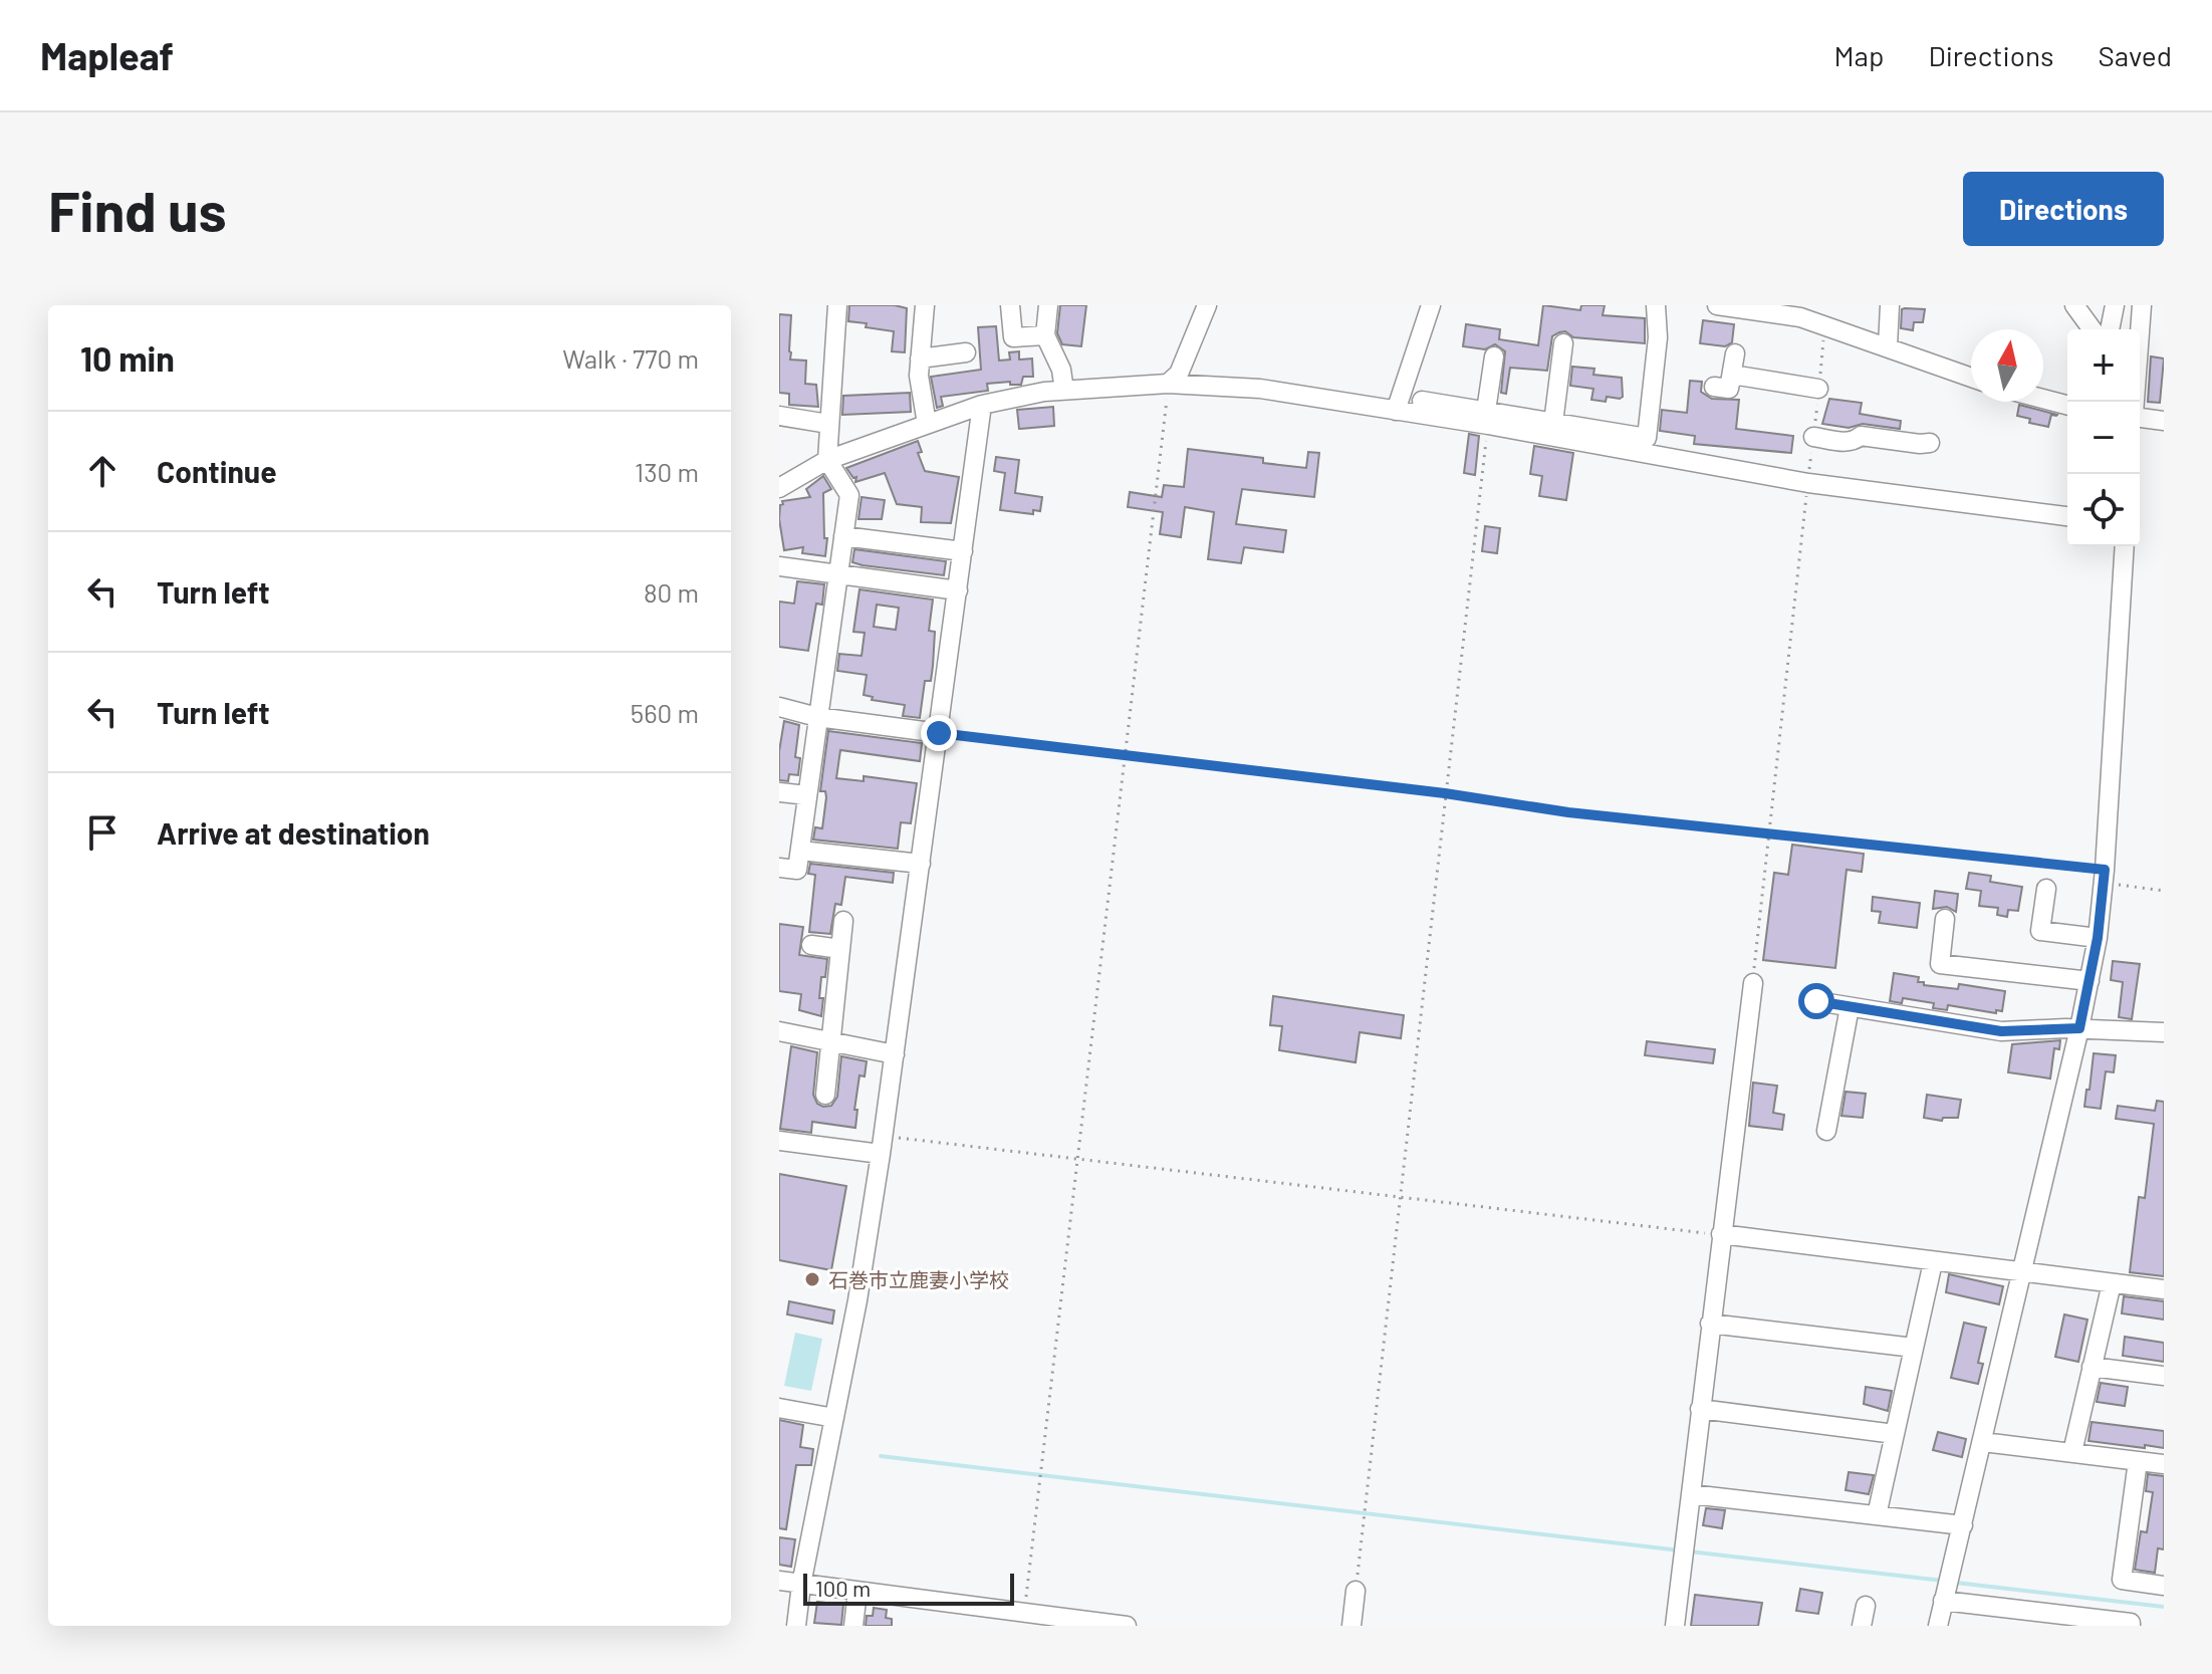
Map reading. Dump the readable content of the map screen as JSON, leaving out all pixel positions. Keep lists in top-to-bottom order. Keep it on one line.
{"places":["石巻市立鹿妻小学校"],"scale_bar":"100 m","north":"top","page":{"header":"Mapleaf","nav":["Map","Directions","Saved"],"buttons":"Directions","title":"Find us","heading":["10 min","Walk · 770 m"],"map_buttons":["+","−"],"list":[["Continue","130 m"],["Turn left","80 m"],["Turn left","560 m"],"Arrive at destination"],"scale":"100 m"}}
